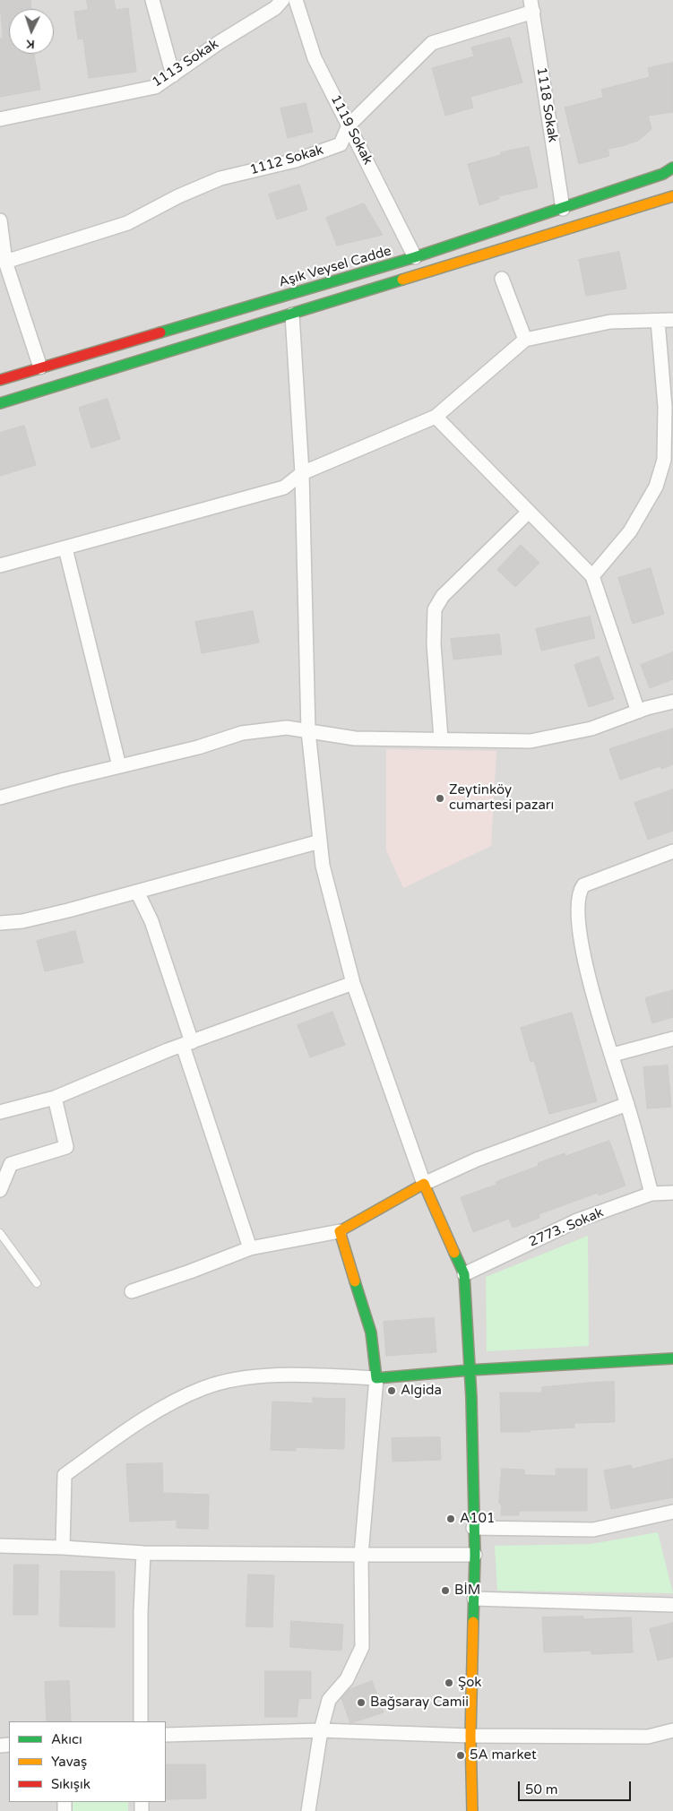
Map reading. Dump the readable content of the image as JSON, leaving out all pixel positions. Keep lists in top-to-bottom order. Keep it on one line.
{"streets":{"main road":["Aşık Veysel Cadde"],"street":["1113 Sokak","1118 Sokak","1119 Sokak","1112 Sokak","2773. Sokak"]},"crossings":[["1118 Sokak","1112 Sokak"],["1118 Sokak","Aşık Veysel Cadde"],["1119 Sokak","1112 Sokak"],["1119 Sokak","Aşık Veysel Cadde"]],"places":["Zeytinköy cumartesi pazarı","Algida","A101","BİM","Şok","Bağsaray Camii","5A market"],"legend":["Akıcı","Yavaş","Sıkışık"],"scale_bar":"50 m","north":"bottom"}
